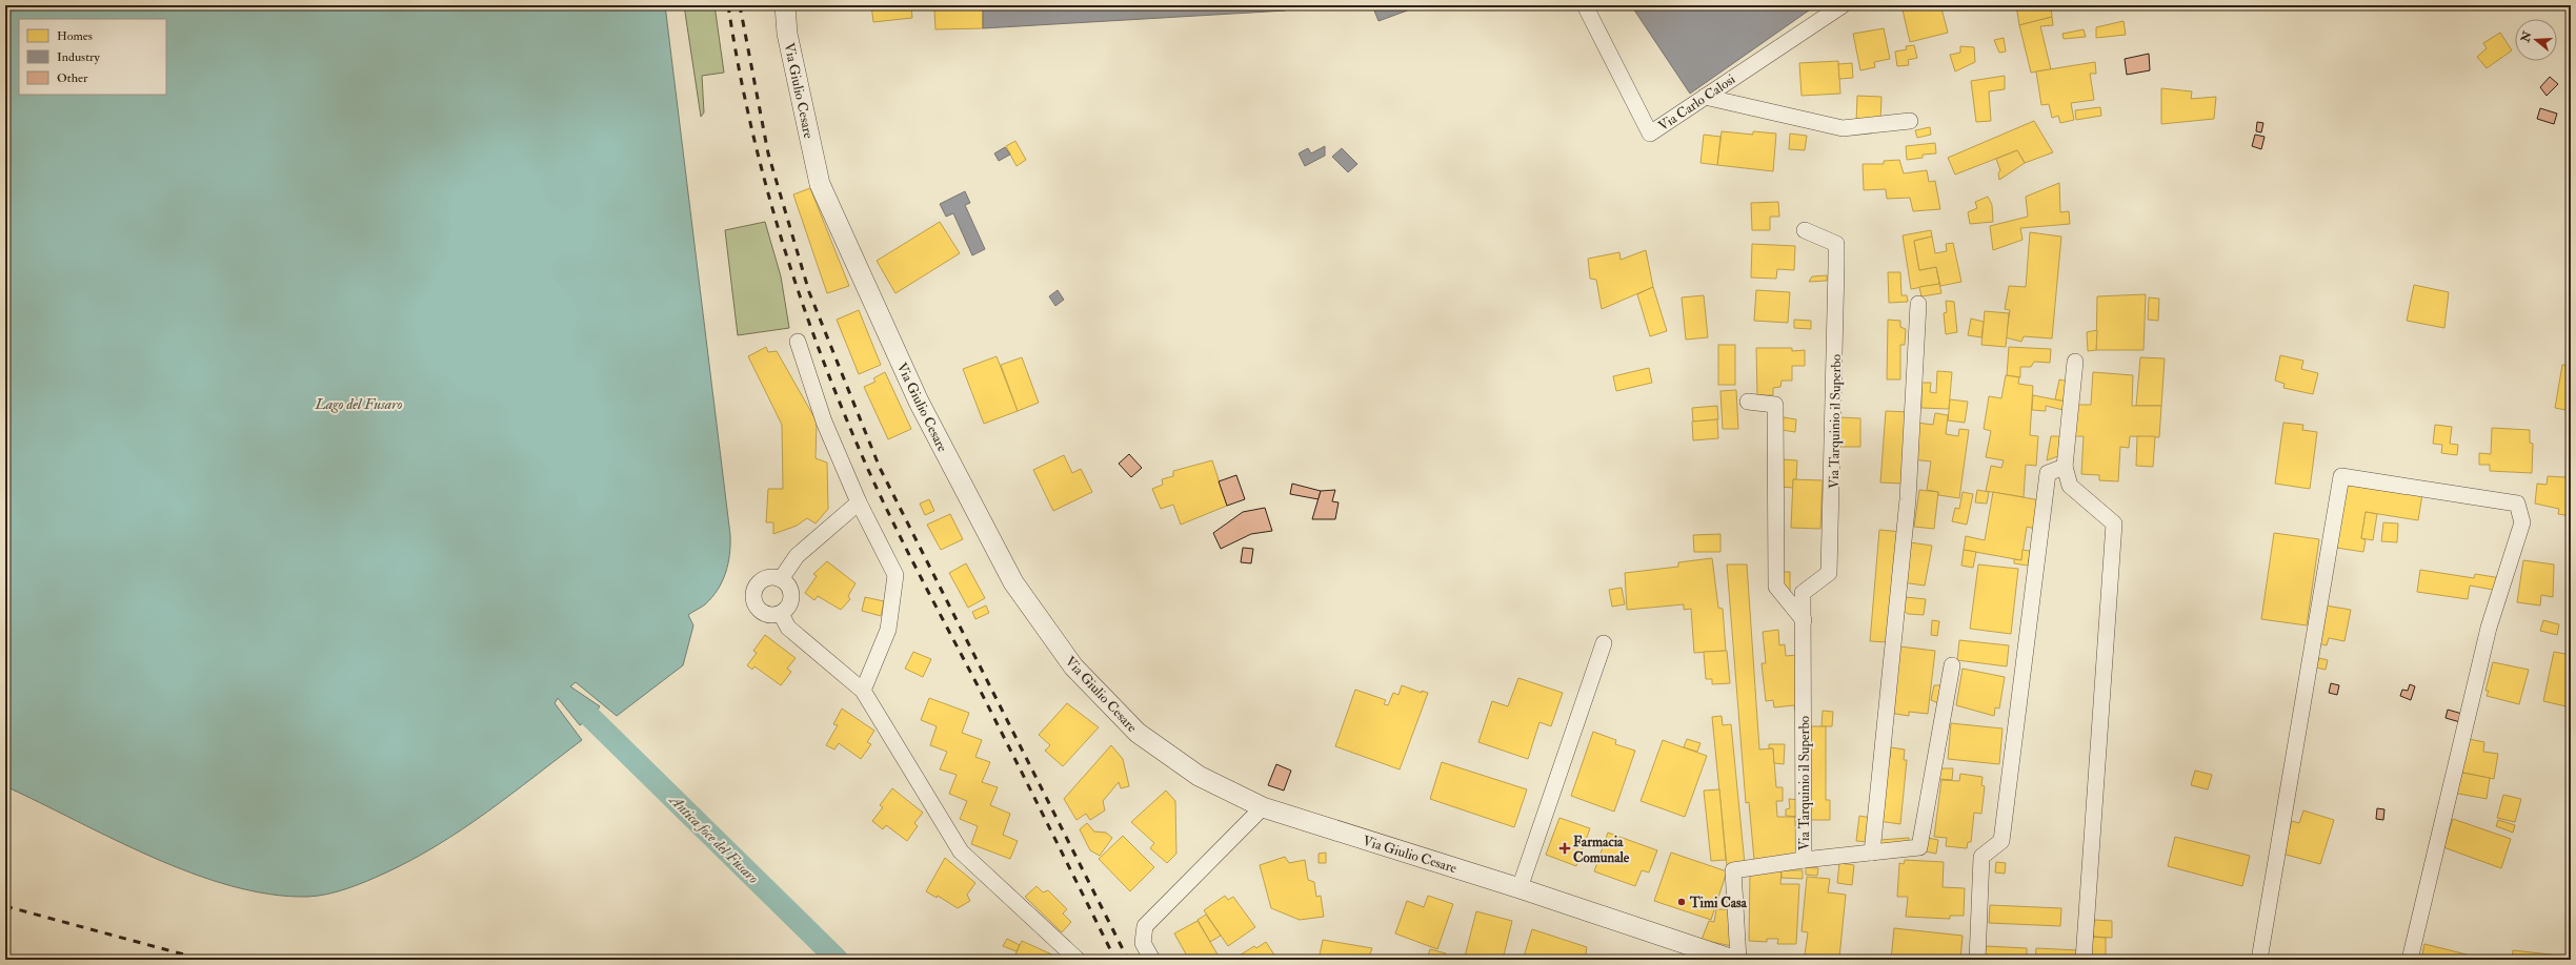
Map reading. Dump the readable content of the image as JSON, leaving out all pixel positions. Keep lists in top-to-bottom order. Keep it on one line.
{"streets":{"street":["Via Giulio Cesare","Via Carlo Calosi","Via Tarquinio il Superbo"]},"water":["Lago del Fusaro","Antica foce del Fusaro"],"places":{"health":["Farmacia Comunale"],"other":["Timi Casa"]},"legend":["Homes","Industry","Other"],"north":"left"}
